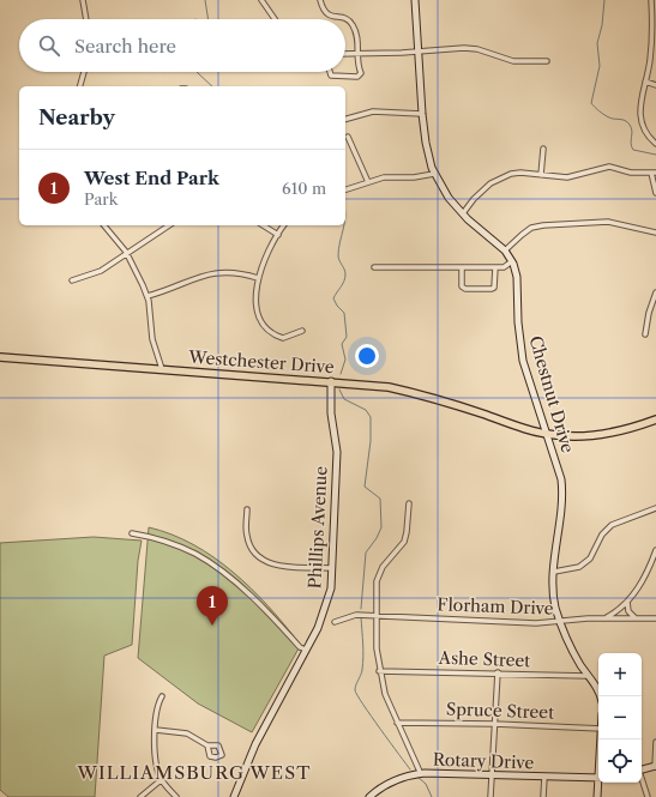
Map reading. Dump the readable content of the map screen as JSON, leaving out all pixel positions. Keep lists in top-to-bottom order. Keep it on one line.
{"streets":{"main road":["Westchester Drive"],"street":["Chestnut Drive","Phillips Avenue","Florham Drive","Ashe Street","Spruce Street","Rotary Drive"]},"crossings":[["Westchester Drive","Chestnut Drive"],["Westchester Drive","Phillips Avenue"],["Chestnut Drive","Florham Drive"],["Chestnut Drive","Ashe Street"]],"districts":["WILLIAMSBURG WEST"],"page":{"search":"Search here","heading":"Nearby","list":[{"mark":"1","name":"West End Park","note":"Park","value":"610 m"}],"pins":"1","map_buttons":["+","−"]}}
